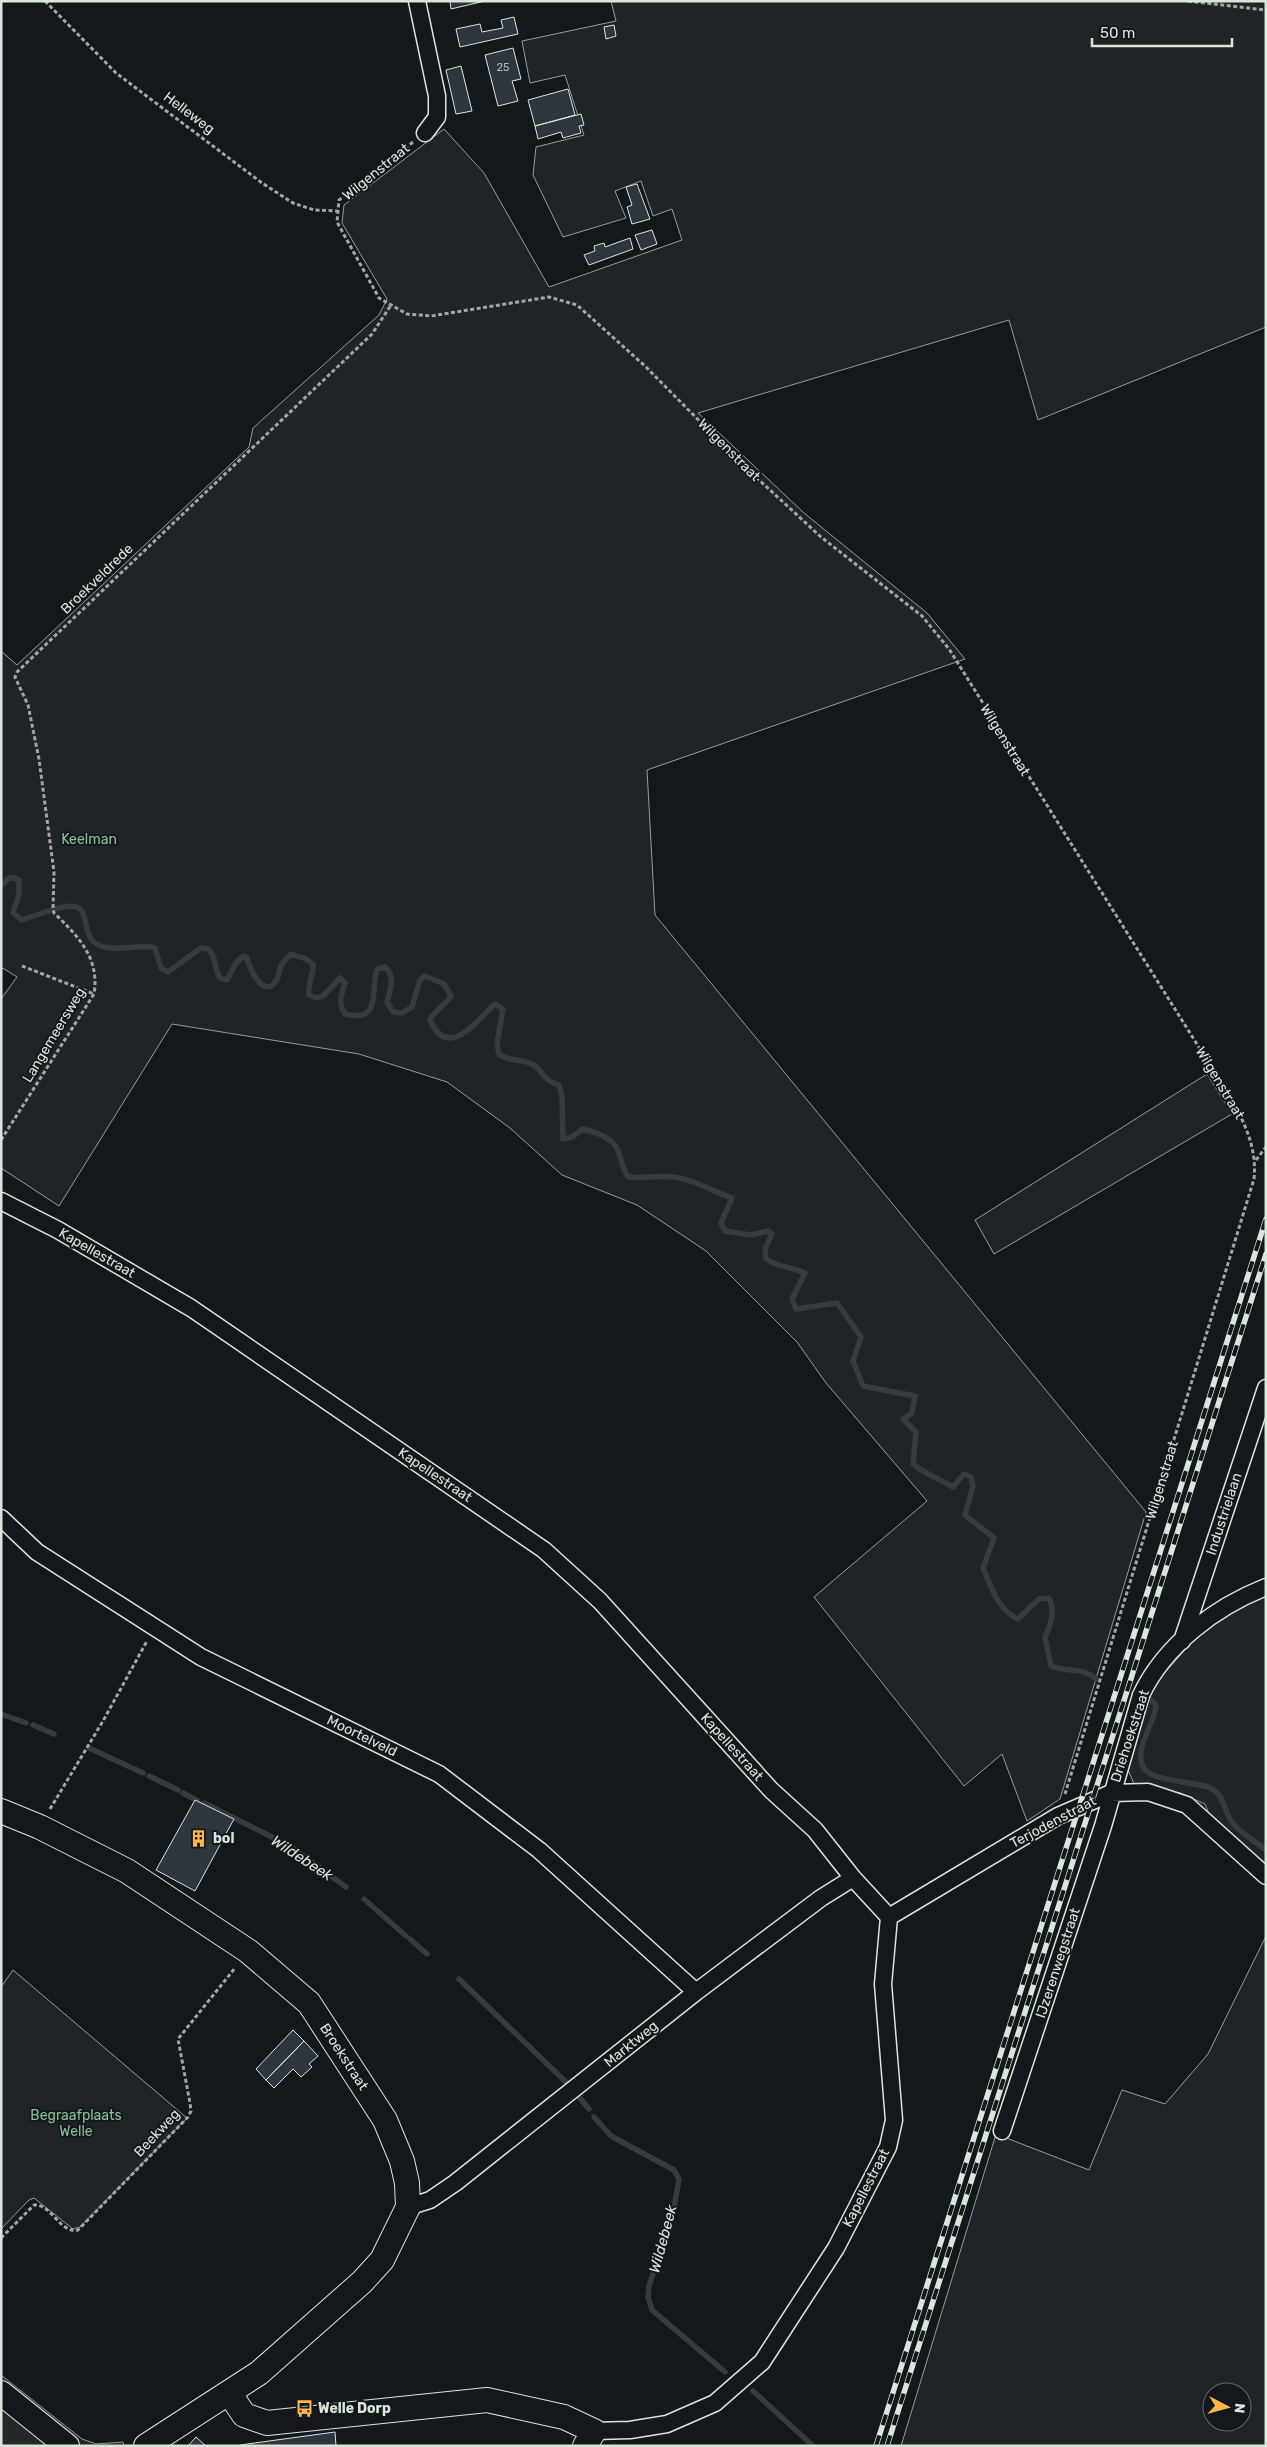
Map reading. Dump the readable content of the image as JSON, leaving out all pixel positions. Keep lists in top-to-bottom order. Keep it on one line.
{"streets":{"street":["Kapellestraat","Industrielaan","Moortelveld","Driehoekstraat","Terjodenstraat","IJzerenwegstraat","Marktweg","Broekstraat"],"path":["Helleweg","Wilgenstraat","Broekveldrede","Langemeersweg","Beekweg"]},"crossings":[["Helleweg","Wilgenstraat"],["Wilgenstraat","Broekveldrede"],["Wilgenstraat","Terjodenstraat"],["Broekveldrede","Langemeersweg"],["Kapellestraat","Terjodenstraat"],["Kapellestraat","Marktweg"],["Industrielaan","Driehoekstraat"],["Moortelveld","Marktweg"],["Driehoekstraat","Terjodenstraat"],["Driehoekstraat","IJzerenwegstraat"],["Terjodenstraat","IJzerenwegstraat"],["Marktweg","Broekstraat"],["Broekstraat","Beekweg"]],"water":["Wildebeek"],"parks":["Keelman","Begraafplaats Welle"],"places":{"building":["bol"],"bus stop":["Welle Dorp"]},"house_numbers":["25"],"scale_bar":"50 m","north":"right"}
